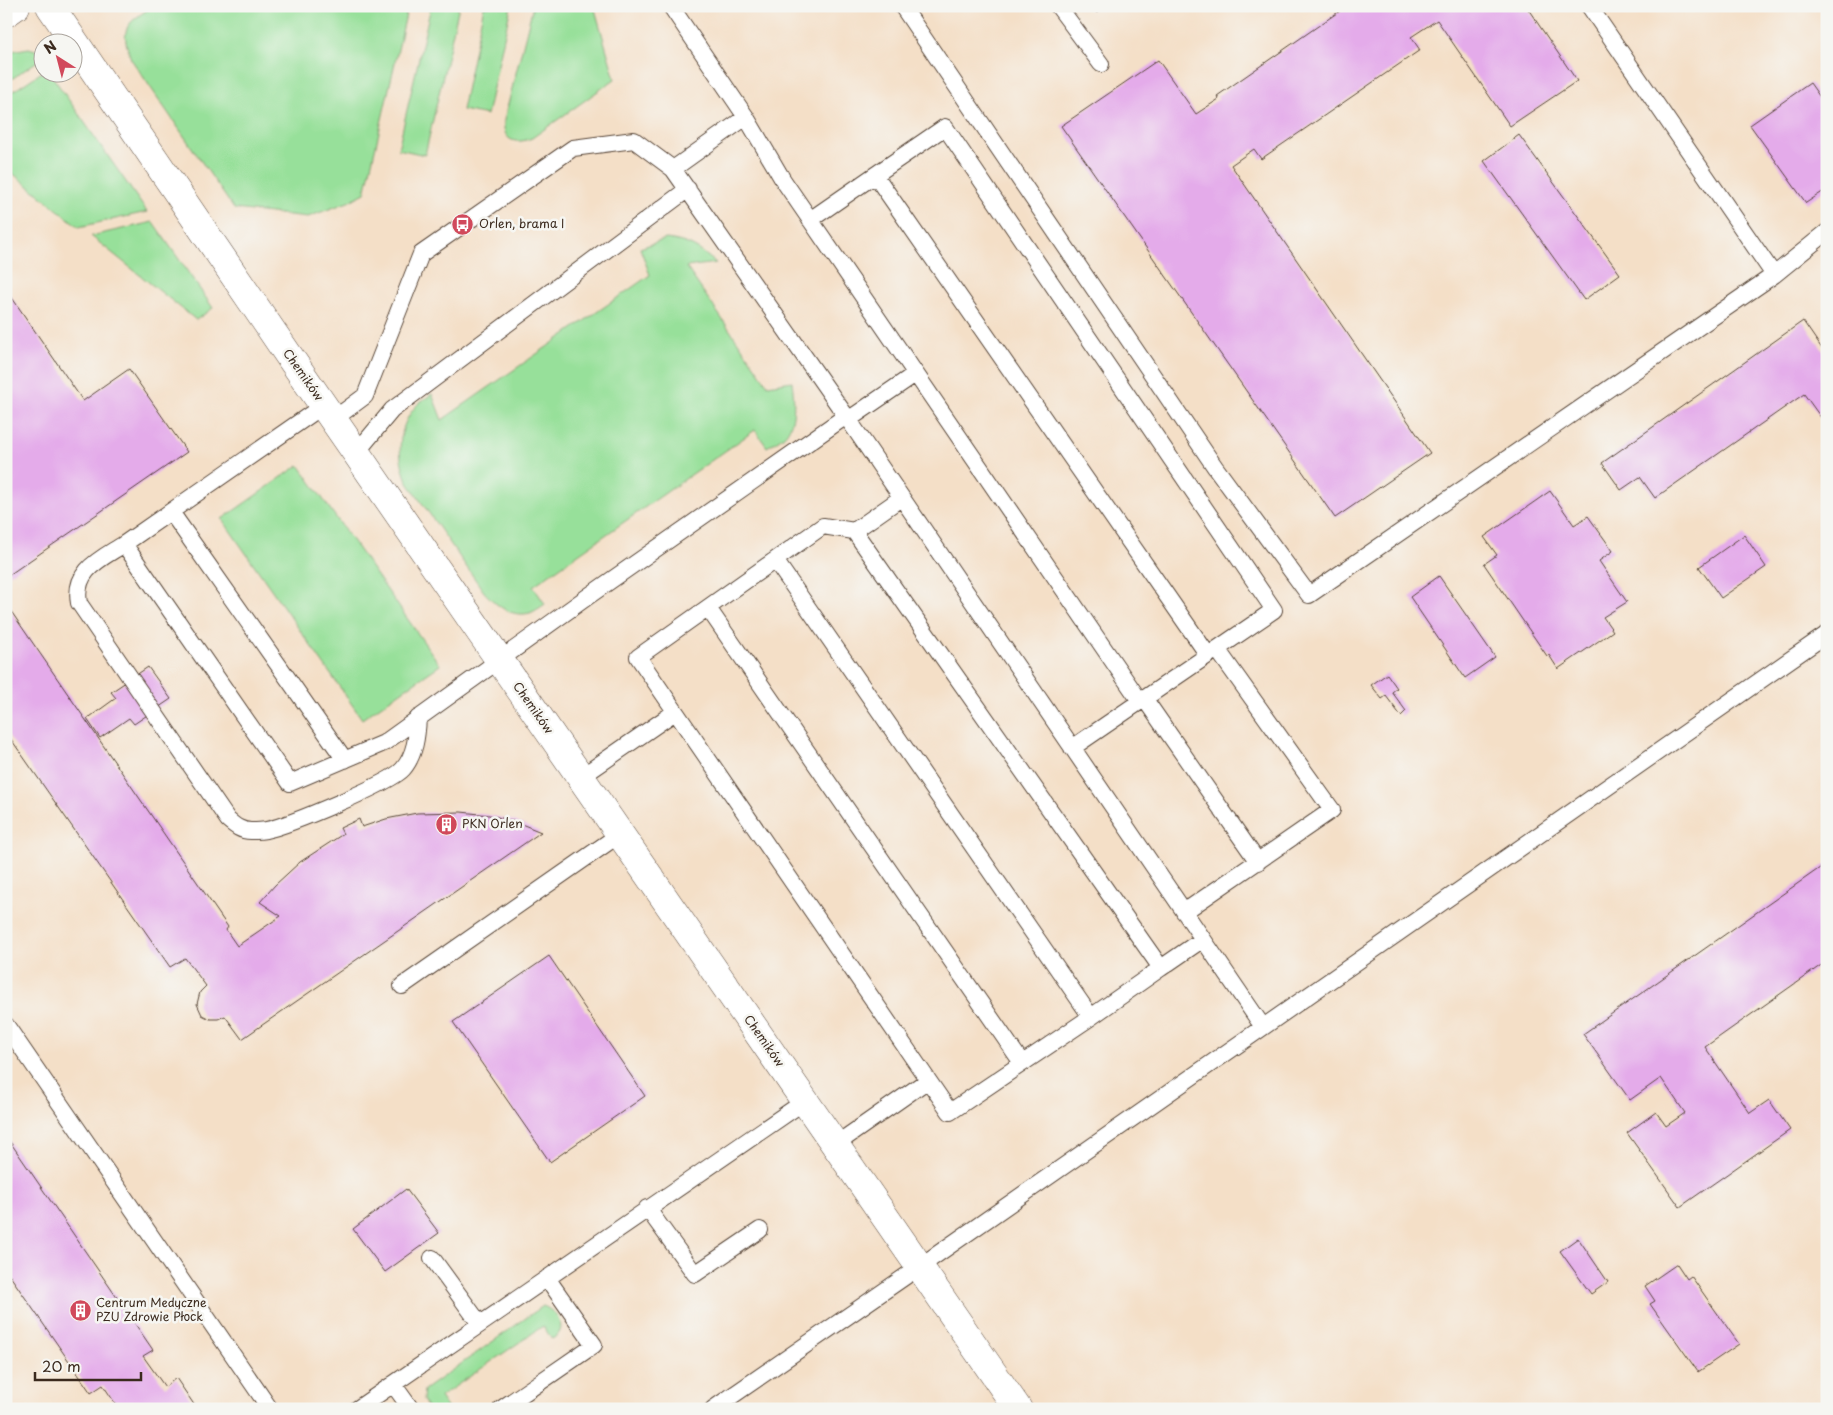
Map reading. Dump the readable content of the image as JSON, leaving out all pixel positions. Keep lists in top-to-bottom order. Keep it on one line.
{"streets":{"street":["Chemików"]},"places":{"bus stop":["Orlen, brama I"],"building":["PKN Orlen","Centrum Medyczne PZU Zdrowie Płock"]},"scale_bar":"20 m","north":"top left"}
